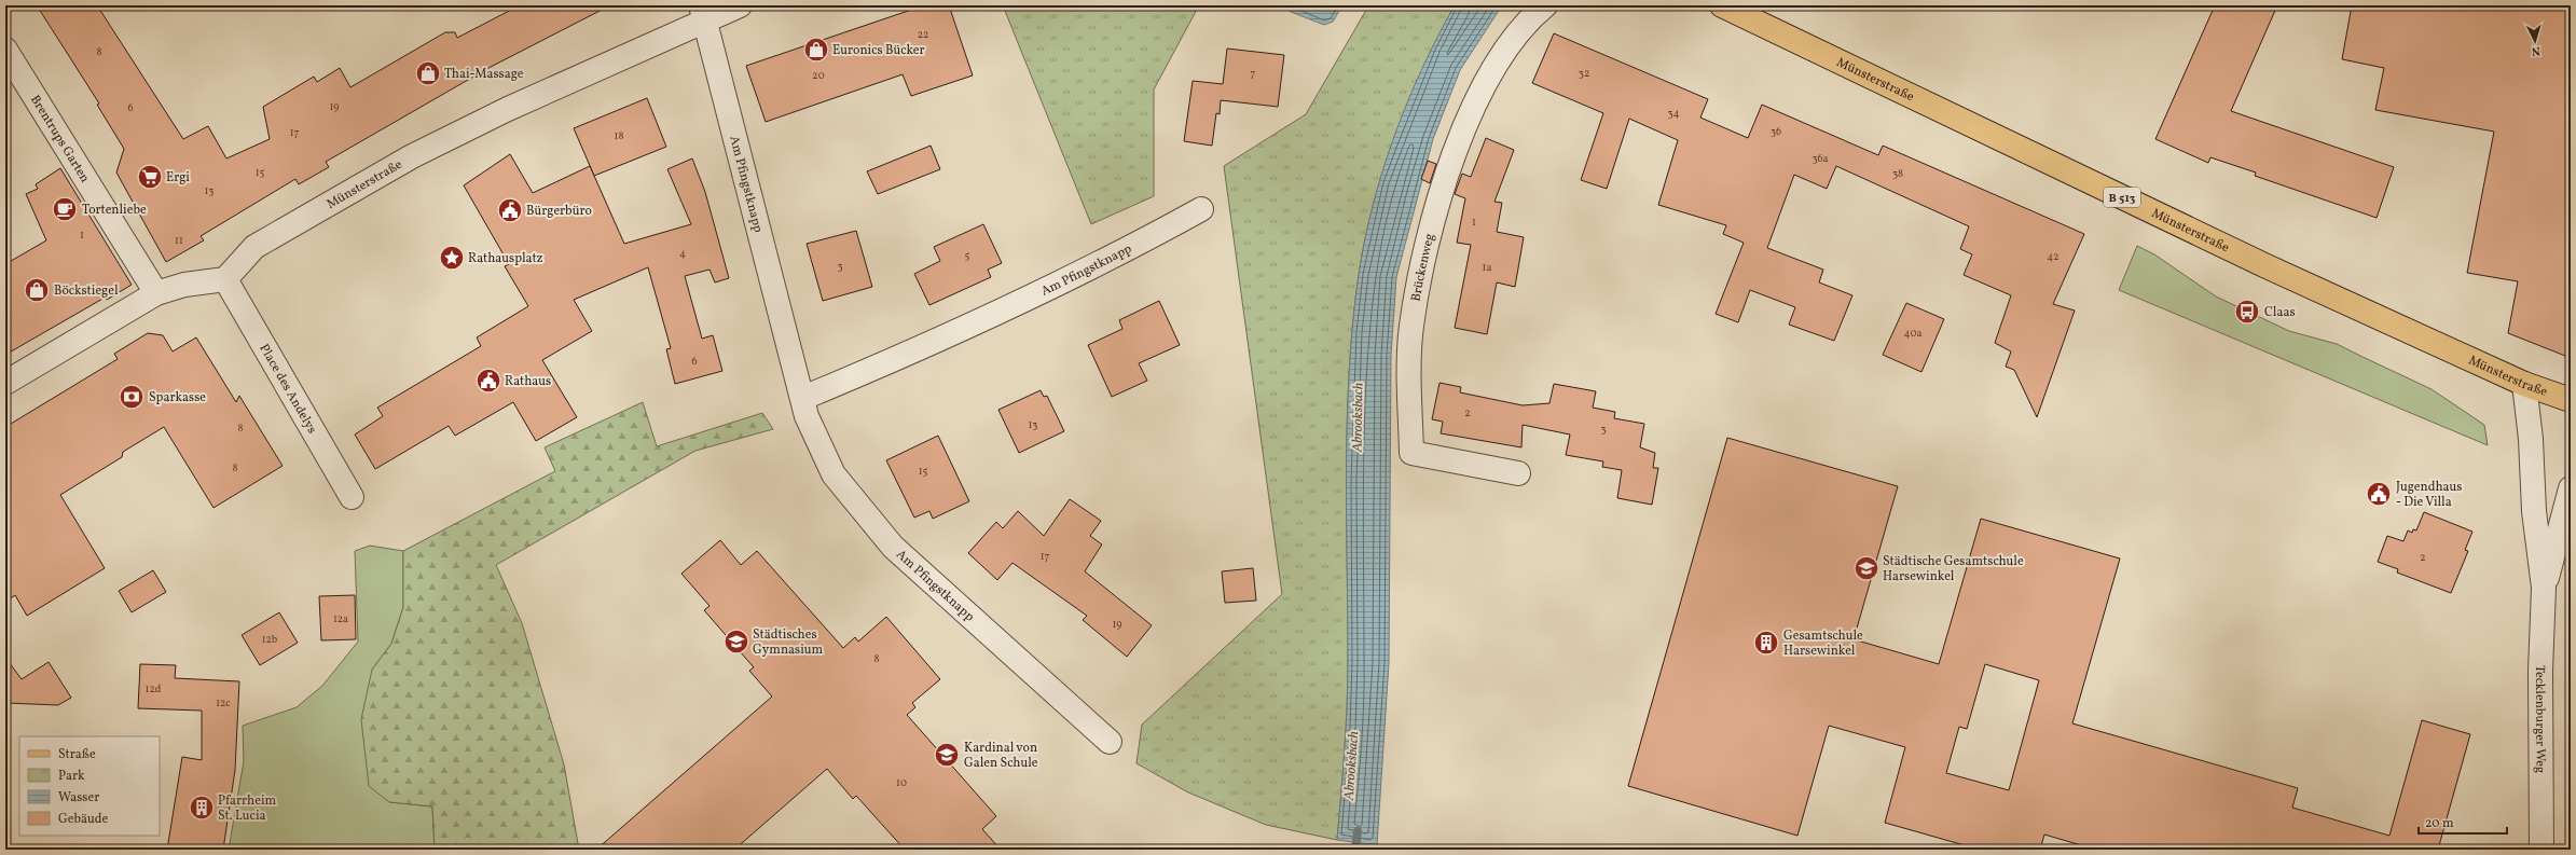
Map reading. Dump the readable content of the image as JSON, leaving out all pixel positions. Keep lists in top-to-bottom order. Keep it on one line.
{"streets":{"main road":["Münsterstraße","B 513"],"street":["Brentrups Garten","Am Pfingstknapp","Brückenweg","Place des Andelys","Tecklenburger Weg"]},"crossings":[["Münsterstraße","Am Pfingstknapp"],["Münsterstraße","Place des Andelys"],["Münsterstraße","Tecklenburger Weg"]],"water":["Abrooksbach"],"places":{"shop":["Euronics Bücker","Thai-Massage","Böckstiegel"],"supermarket":["Ergi"],"cafe":["Tortenliebe"],"public building":["Bürgerbüro","Rathaus","Jugendhaus - Die Villa"],"place":["Rathausplatz"],"bus stop":["Claas"],"bank":["Sparkasse"],"school or university":["Städtische Gesamtschule Harsewinkel","Städtisches Gymnasium","Kardinal von Galen Schule"],"building":["Gesamtschule Harsewinkel","Pfarrheim St. Lucia"]},"house_numbers":["22","8","7","32","20","19","6","34","36","17","18","36a","15","38","13","1","1","11","4","5","42","3","1a","40a","6","2","13","8","3","8","15","17","2","12a","19","12b","8","12d","12c","10"],"legend":["Straße","Park","Wasser","Gebäude"],"scale_bar":"20 m","north":"bottom"}
